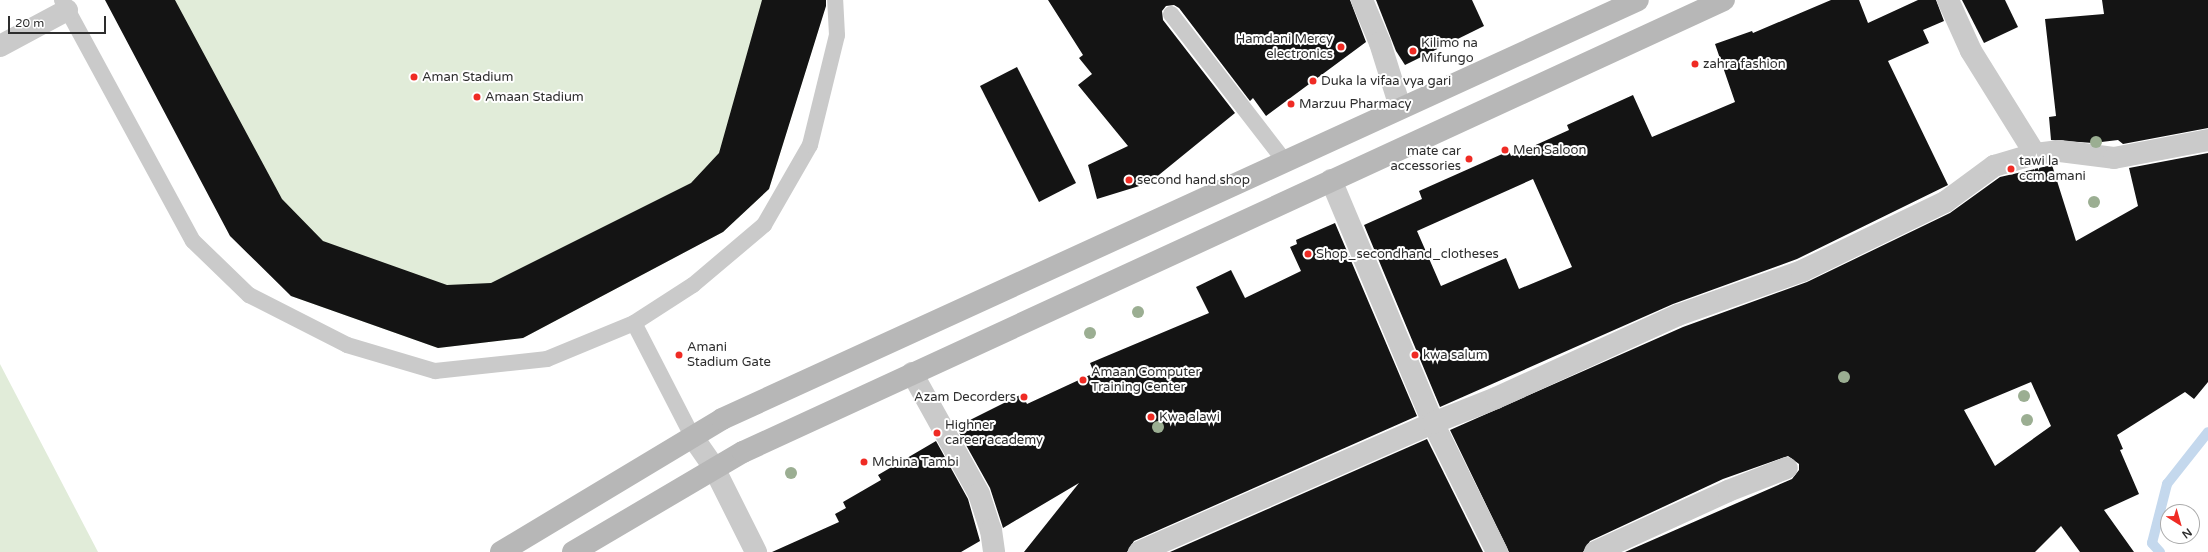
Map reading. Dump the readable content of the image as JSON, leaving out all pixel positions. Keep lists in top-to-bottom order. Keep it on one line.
{"places":["Hamdani Mercy electronics","Kilimo na Mifungo","zahra fashion","Aman Stadium","Duka la vifaa vya gari","Amaan Stadium","Marzuu Pharmacy","Men Saloon","mate car accessories","tawi la ccm amani","second hand shop","Shop_secondhand_clotheses","Amani Stadium Gate","kwa salum","Amaan Computer Training Center","Azam Decorders","Kwa alawi","Highner career academy","Mchina Tambi"],"scale_bar":"20 m","north":"bottom right"}
